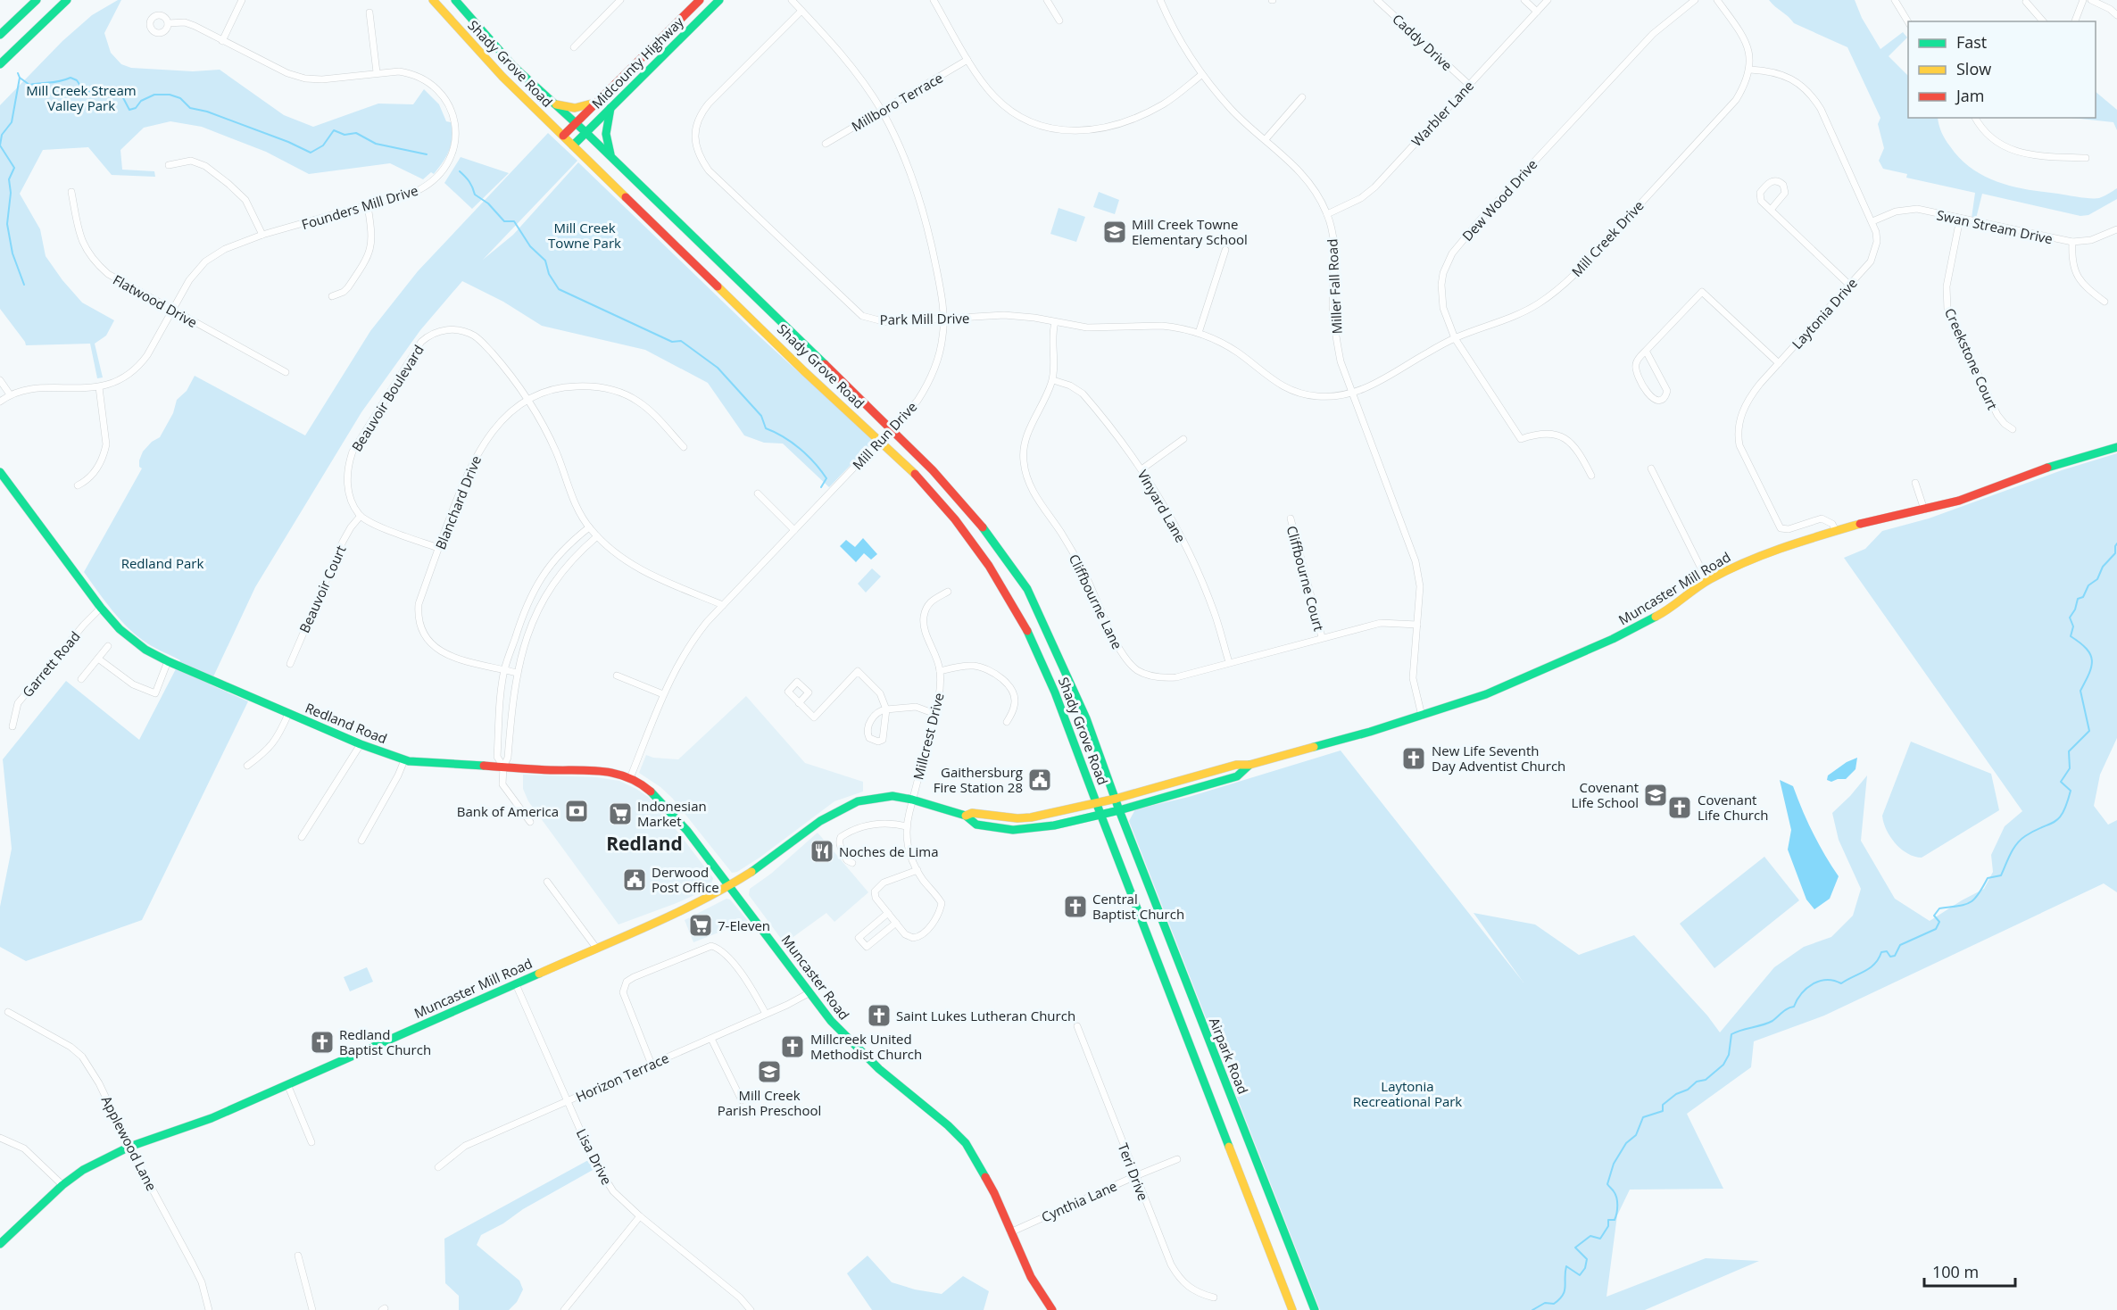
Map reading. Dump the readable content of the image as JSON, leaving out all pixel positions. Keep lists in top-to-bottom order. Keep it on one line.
{"streets":{"main road":["Midcounty Highway","Shady Grove Road","Muncaster Mill Road","Redland Road","Muncaster Road","Airpark Road"],"street":["Caddy Drive","Millboro Terrace","Warbler Lane","Dew Wood Drive","Founders Mill Drive","Swan Stream Drive","Mill Creek Drive","Miller Fall Road","Flatwood Drive","Laytonia Drive","Park Mill Drive","Creekstone Court","Beauvoir Boulevard","Mill Run Drive","Blanchard Drive","Vinyard Lane","Cliffbourne Court","Beauvoir Court","Cliffbourne Lane","Garrett Road","Millcrest Drive","Horizon Terrace","Applewood Lane","Lisa Drive","Teri Drive","Cynthia Lane"]},"crossings":[["Caddy Drive","Warbler Lane"],["Midcounty Highway","Shady Grove Road"],["Shady Grove Road","Mill Run Drive"],["Shady Grove Road","Muncaster Mill Road"],["Shady Grove Road","Airpark Road"],["Millboro Terrace","Mill Run Drive"],["Warbler Lane","Miller Fall Road"],["Dew Wood Drive","Mill Creek Drive"],["Founders Mill Drive","Flatwood Drive"],["Swan Stream Drive","Laytonia Drive"],["Swan Stream Drive","Creekstone Court"],["Mill Creek Drive","Miller Fall Road"],["Mill Creek Drive","Laytonia Drive"],["Mill Creek Drive","Park Mill Drive"],["Miller Fall Road","Park Mill Drive"],["Miller Fall Road","Muncaster Mill Road"],["Miller Fall Road","Cliffbourne Lane"],["Laytonia Drive","Muncaster Mill Road"],["Park Mill Drive","Mill Run Drive"],["Park Mill Drive","Cliffbourne Lane"],["Beauvoir Boulevard","Mill Run Drive"],["Beauvoir Boulevard","Blanchard Drive"],["Beauvoir Boulevard","Beauvoir Court"],["Mill Run Drive","Redland Road"],["Vinyard Lane","Cliffbourne Lane"],["Cliffbourne Court","Cliffbourne Lane"],["Muncaster Mill Road","Redland Road"],["Muncaster Mill Road","Millcrest Drive"],["Muncaster Mill Road","Muncaster Road"],["Muncaster Mill Road","Airpark Road"],["Muncaster Mill Road","Applewood Lane"],["Muncaster Mill Road","Lisa Drive"],["Garrett Road","Redland Road"],["Redland Road","Muncaster Road"],["Muncaster Road","Horizon Terrace"],["Muncaster Road","Cynthia Lane"],["Horizon Terrace","Lisa Drive"],["Teri Drive","Cynthia Lane"]],"districts":["Redland"],"parks":["Mill Creek Stream Valley Park","Mill Creek Towne Park","Redland Park","Laytonia Recreational Park"],"places":{"school or university":["Mill Creek Towne Elementary School","Covenant Life School","Mill Creek Parish Preschool"],"church":["New Life Seventh Day Adventist Church","Covenant Life Church","Central Baptist Church","Saint Lukes Lutheran Church","Redland Baptist Church","Millcreek United Methodist Church"],"public building":["Gaithersburg Fire Station 28","Derwood Post Office"],"bank":["Bank of America"],"supermarket":["Indonesian Market","7-Eleven"],"restaurant":["Noches de Lima"]},"legend":["Fast","Slow","Jam"],"scale_bar":"100 m"}
